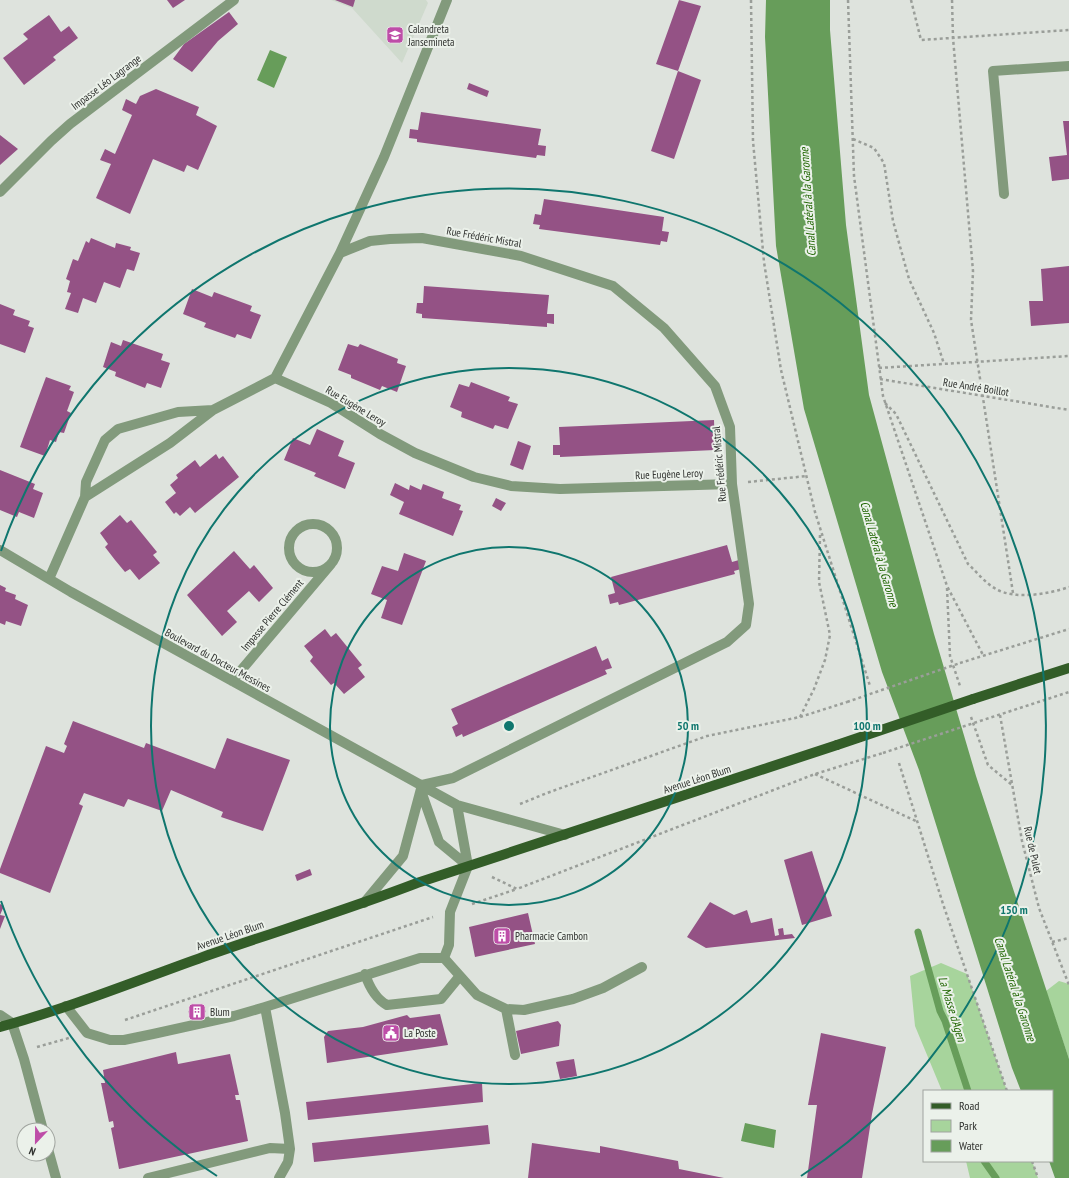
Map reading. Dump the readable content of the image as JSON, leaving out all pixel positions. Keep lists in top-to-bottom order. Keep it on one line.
{"streets":{"main road":["Avenue Léon Blum"],"street":["Impasse Léo Lagrange","Rue Frédéric Mistral","Rue Eugène Leroy","Impasse Pierre Clément","Boulevard du Docteur Messines"],"path":["Rue André Boillot","Rue de Pulet"]},"crossings":[["Rue Frédéric Mistral","Rue Eugène Leroy"],["Rue Frédéric Mistral","Boulevard du Docteur Messines"],["Impasse Pierre Clément","Boulevard du Docteur Messines"]],"water":["Canal Latéral à la Garonne","La Masse d'Agen"],"places":{"school or university":["Calandreta Jansemineta"],"building":["Pharmacie Cambon","Blum"],"public building":["La Poste"]},"legend":["Road","Park","Water"],"north":"bottom","rings":["50 m","100 m","150 m"]}
